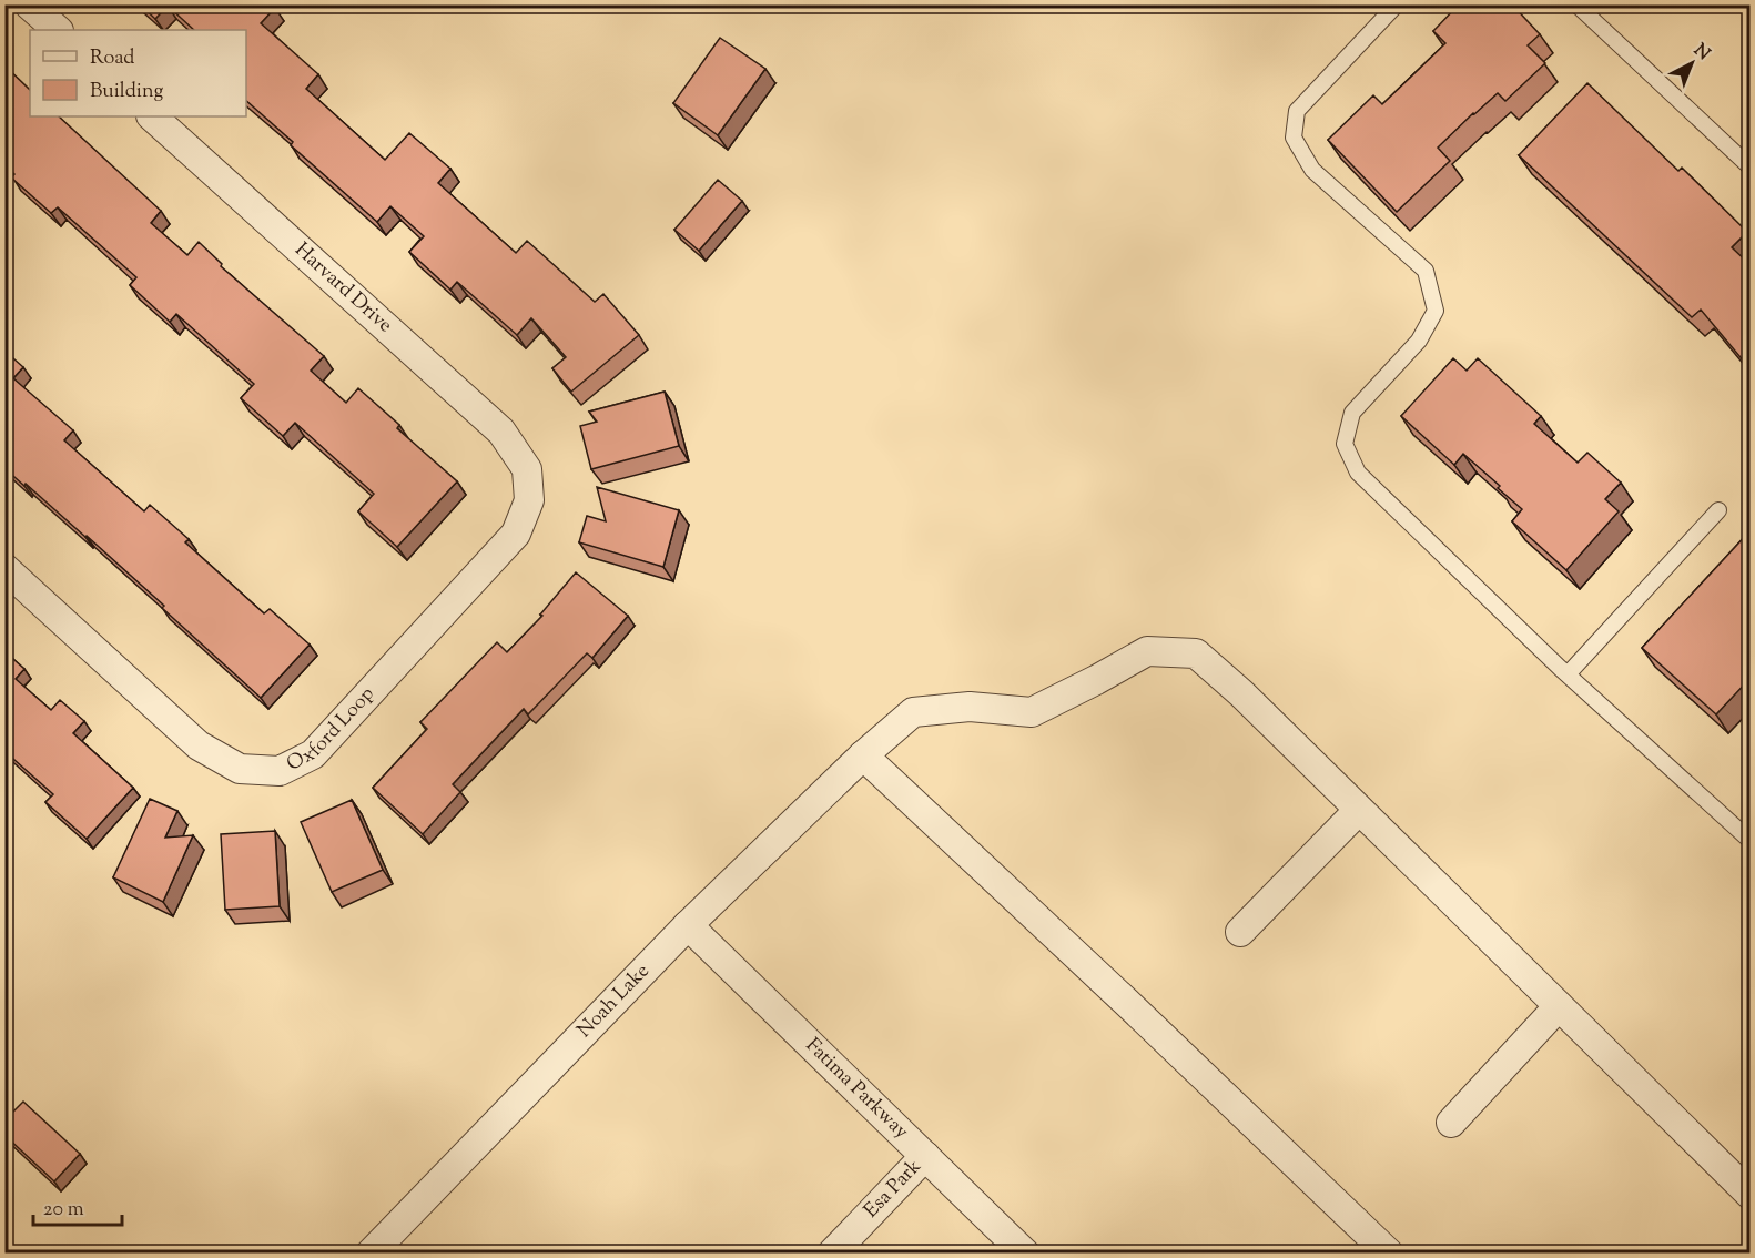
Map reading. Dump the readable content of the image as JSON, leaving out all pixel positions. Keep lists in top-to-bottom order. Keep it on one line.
{"streets":{"street":["Harvard Drive","Oxford Loop","Noah Lake","Fatima Parkway","Esa Park"]},"crossings":[["Harvard Drive","Oxford Loop"],["Noah Lake","Fatima Parkway"],["Fatima Parkway","Esa Park"]],"legend":["Road","Building"],"scale_bar":"20 m","north":"top right"}
